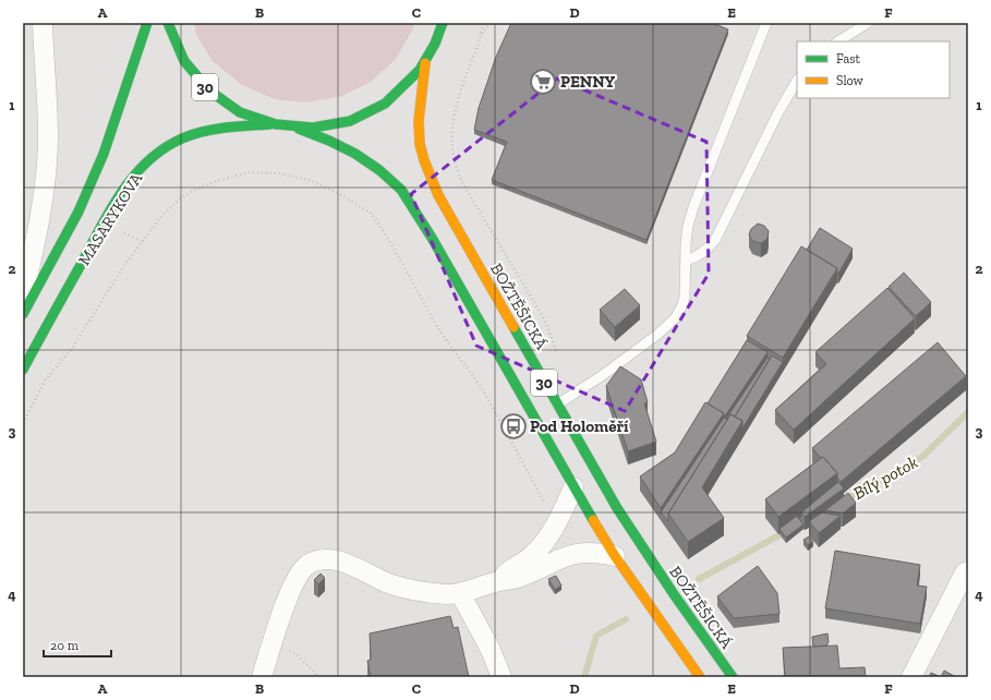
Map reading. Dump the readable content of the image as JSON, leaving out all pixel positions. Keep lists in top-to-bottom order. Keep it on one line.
{"streets":{"main road":["30","MASARYKOVA","BOŽTĚŠICKÁ"]},"crossings":[["30","MASARYKOVA"],["30","BOŽTĚŠICKÁ"]],"water":["Bílý potok"],"places":{"supermarket":["PENNY"],"bus stop":["Pod Holoměří"]},"legend":["Fast","Slow"],"scale_bar":"20 m","grid":{"columns":["A","B","C","D","E","F"],"rows":["1","2","3","4"]}}
